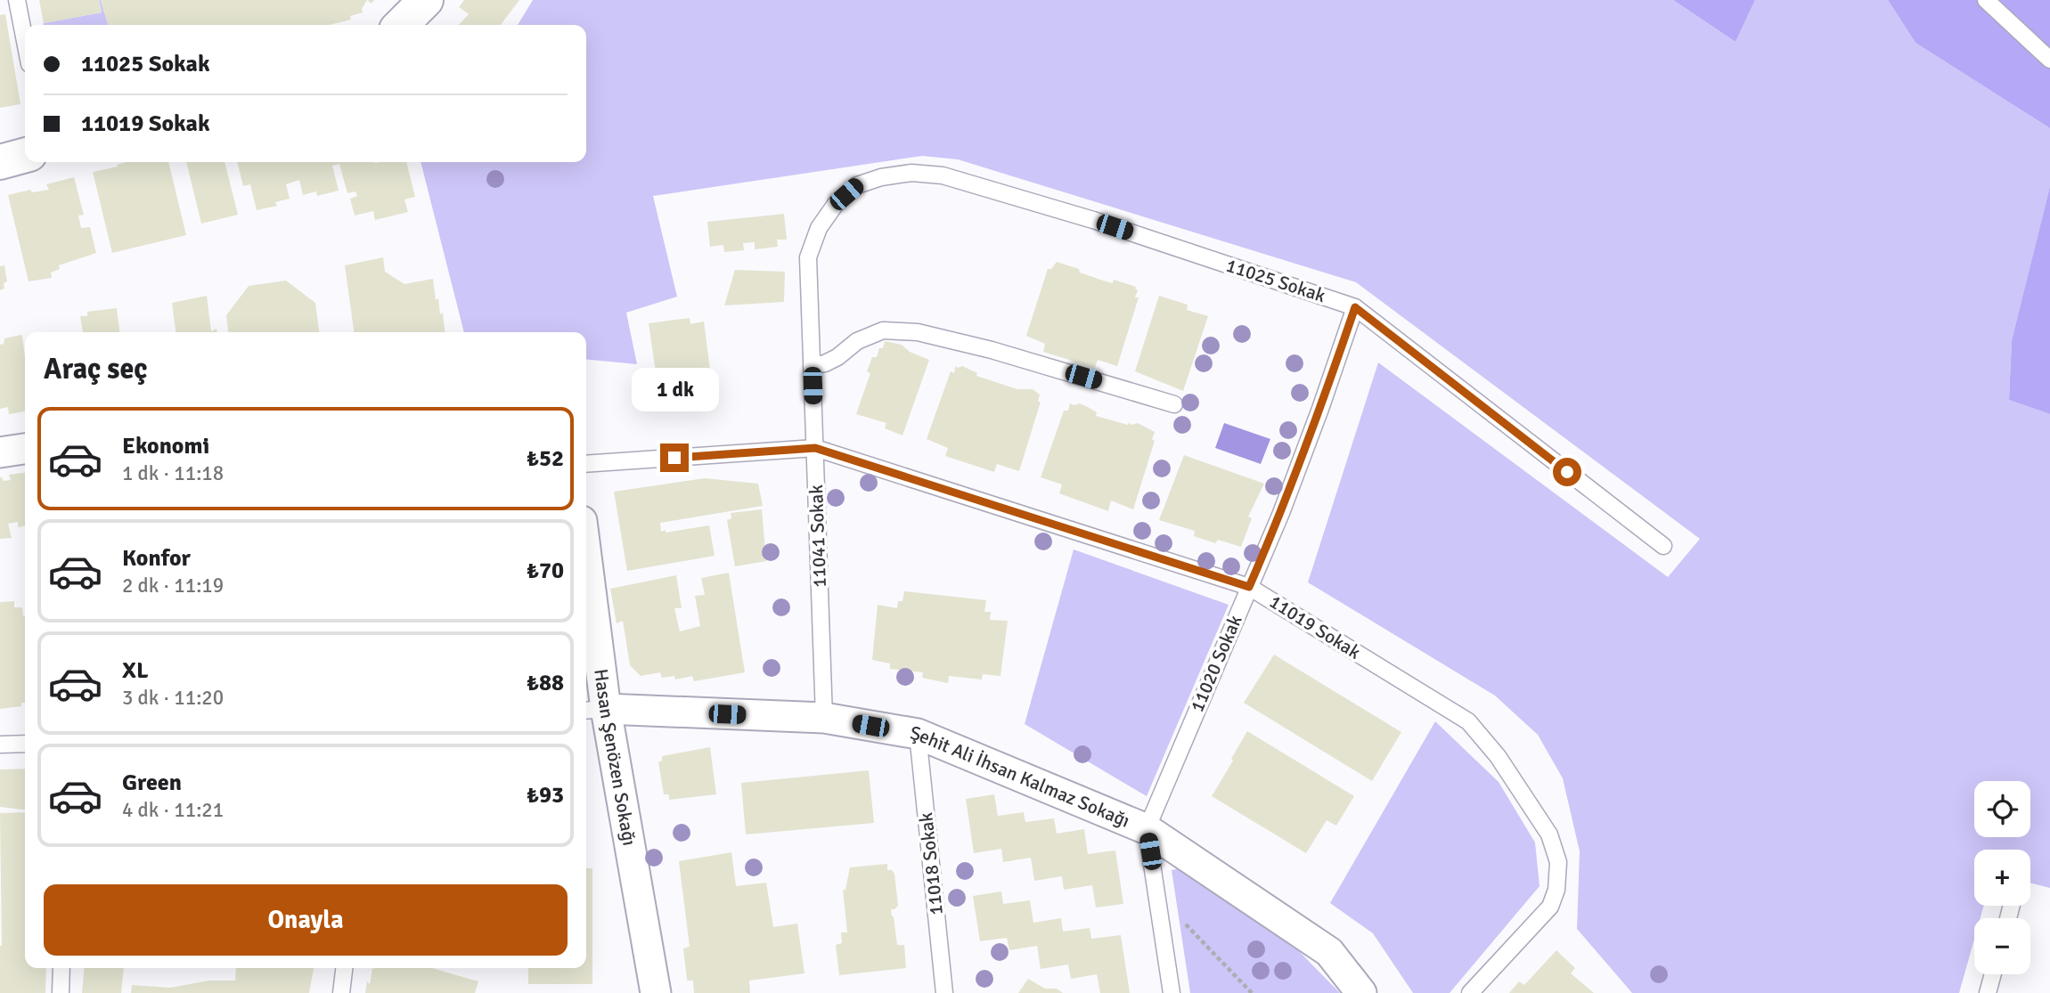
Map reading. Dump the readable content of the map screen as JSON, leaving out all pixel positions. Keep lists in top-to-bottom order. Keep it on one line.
{"streets":{"street":["Hasan Şenözen Sokağı","Şehit Ali İhsan Kalmaz Sokağı"],"lane":["11025 Sokak","11041 Sokak","11019 Sokak","11020 Sokak","11018 Sokak"]},"crossings":[["11025 Sokak","11041 Sokak"],["11025 Sokak","11020 Sokak"],["11041 Sokak","11019 Sokak"],["11041 Sokak","Şehit Ali İhsan Kalmaz Sokağı"],["11019 Sokak","11020 Sokak"],["11020 Sokak","Şehit Ali İhsan Kalmaz Sokağı"],["Hasan Şenözen Sokağı","Şehit Ali İhsan Kalmaz Sokağı"],["Şehit Ali İhsan Kalmaz Sokağı","11018 Sokak"]],"page":{"banner":["11025 Sokak","11019 Sokak"],"heading":"Araç seç","bubble":"1 dk","list":[{"name":"Ekonomi","note":"1 dk · 11:18","value":"₺52"},{"name":"Konfor","note":"2 dk · 11:19","value":"₺70"},{"name":"XL","note":"3 dk · 11:20","value":"₺88"},{"name":"Green","note":"4 dk · 11:21","value":"₺93"}],"map_buttons":["+","−"],"buttons":"Onayla"}}
